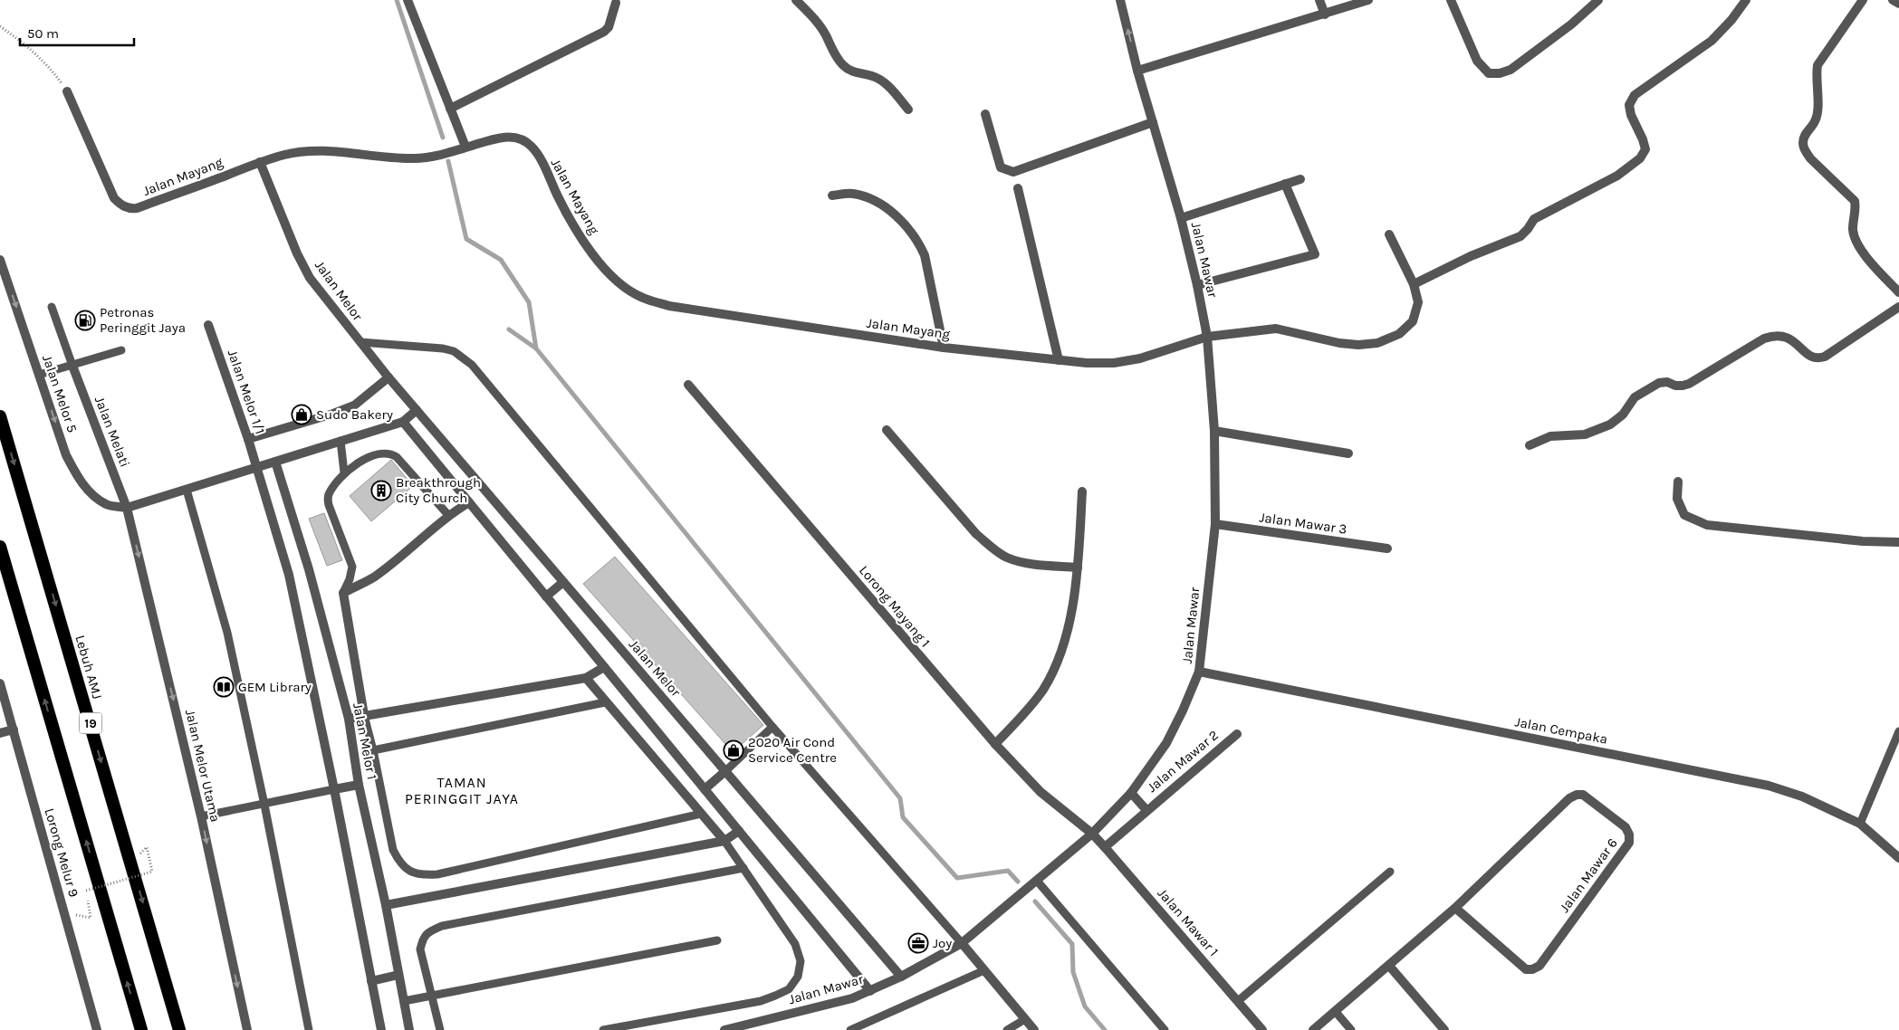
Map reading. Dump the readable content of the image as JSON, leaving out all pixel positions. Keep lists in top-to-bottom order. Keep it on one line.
{"streets":{"highway":["Lebuh AMJ","19"],"street":["Jalan Mayang","Jalan Mawar","Jalan Melor","Jalan Melor 1/1","Jalan Melor 5","Jalan Melati","Jalan Mawar 3","Lorong Mayang 1","Jalan Cempaka","Jalan Melor 1","Jalan Mawar 2","Jalan Melor Utama","Lorong Melur 9","Jalan Mawar 6","Jalan Mawar 1"]},"crossings":[["Jalan Mayang","Jalan Mawar"],["Jalan Mayang","Jalan Melor"],["Jalan Mawar","Jalan Melor"],["Jalan Mawar","Jalan Mawar 3"],["Jalan Mawar","Lorong Mayang 1"],["Jalan Mawar","Jalan Cempaka"],["Jalan Mawar","Jalan Mawar 2"],["Jalan Mawar","Jalan Mawar 1"],["Jalan Melor 5","Jalan Melati"],["Jalan Melor 5","Jalan Melor Utama"],["Jalan Melati","Jalan Melor Utama"],["Lorong Mayang 1","Jalan Mawar 1"],["Jalan Mawar 2","Jalan Mawar 1"]],"one_way":["Jalan Melor 5","Jalan Melor Utama"],"districts":["TAMAN PERINGGIT JAYA"],"places":{"fuel station":["Petronas Peringgit Jaya"],"shop":["Sudo Bakery","2020 Air Cond Service Centre"],"building":["Breakthrough City Church"],"library":["GEM Library"],"office":["Joy"]},"scale_bar":"50 m"}
